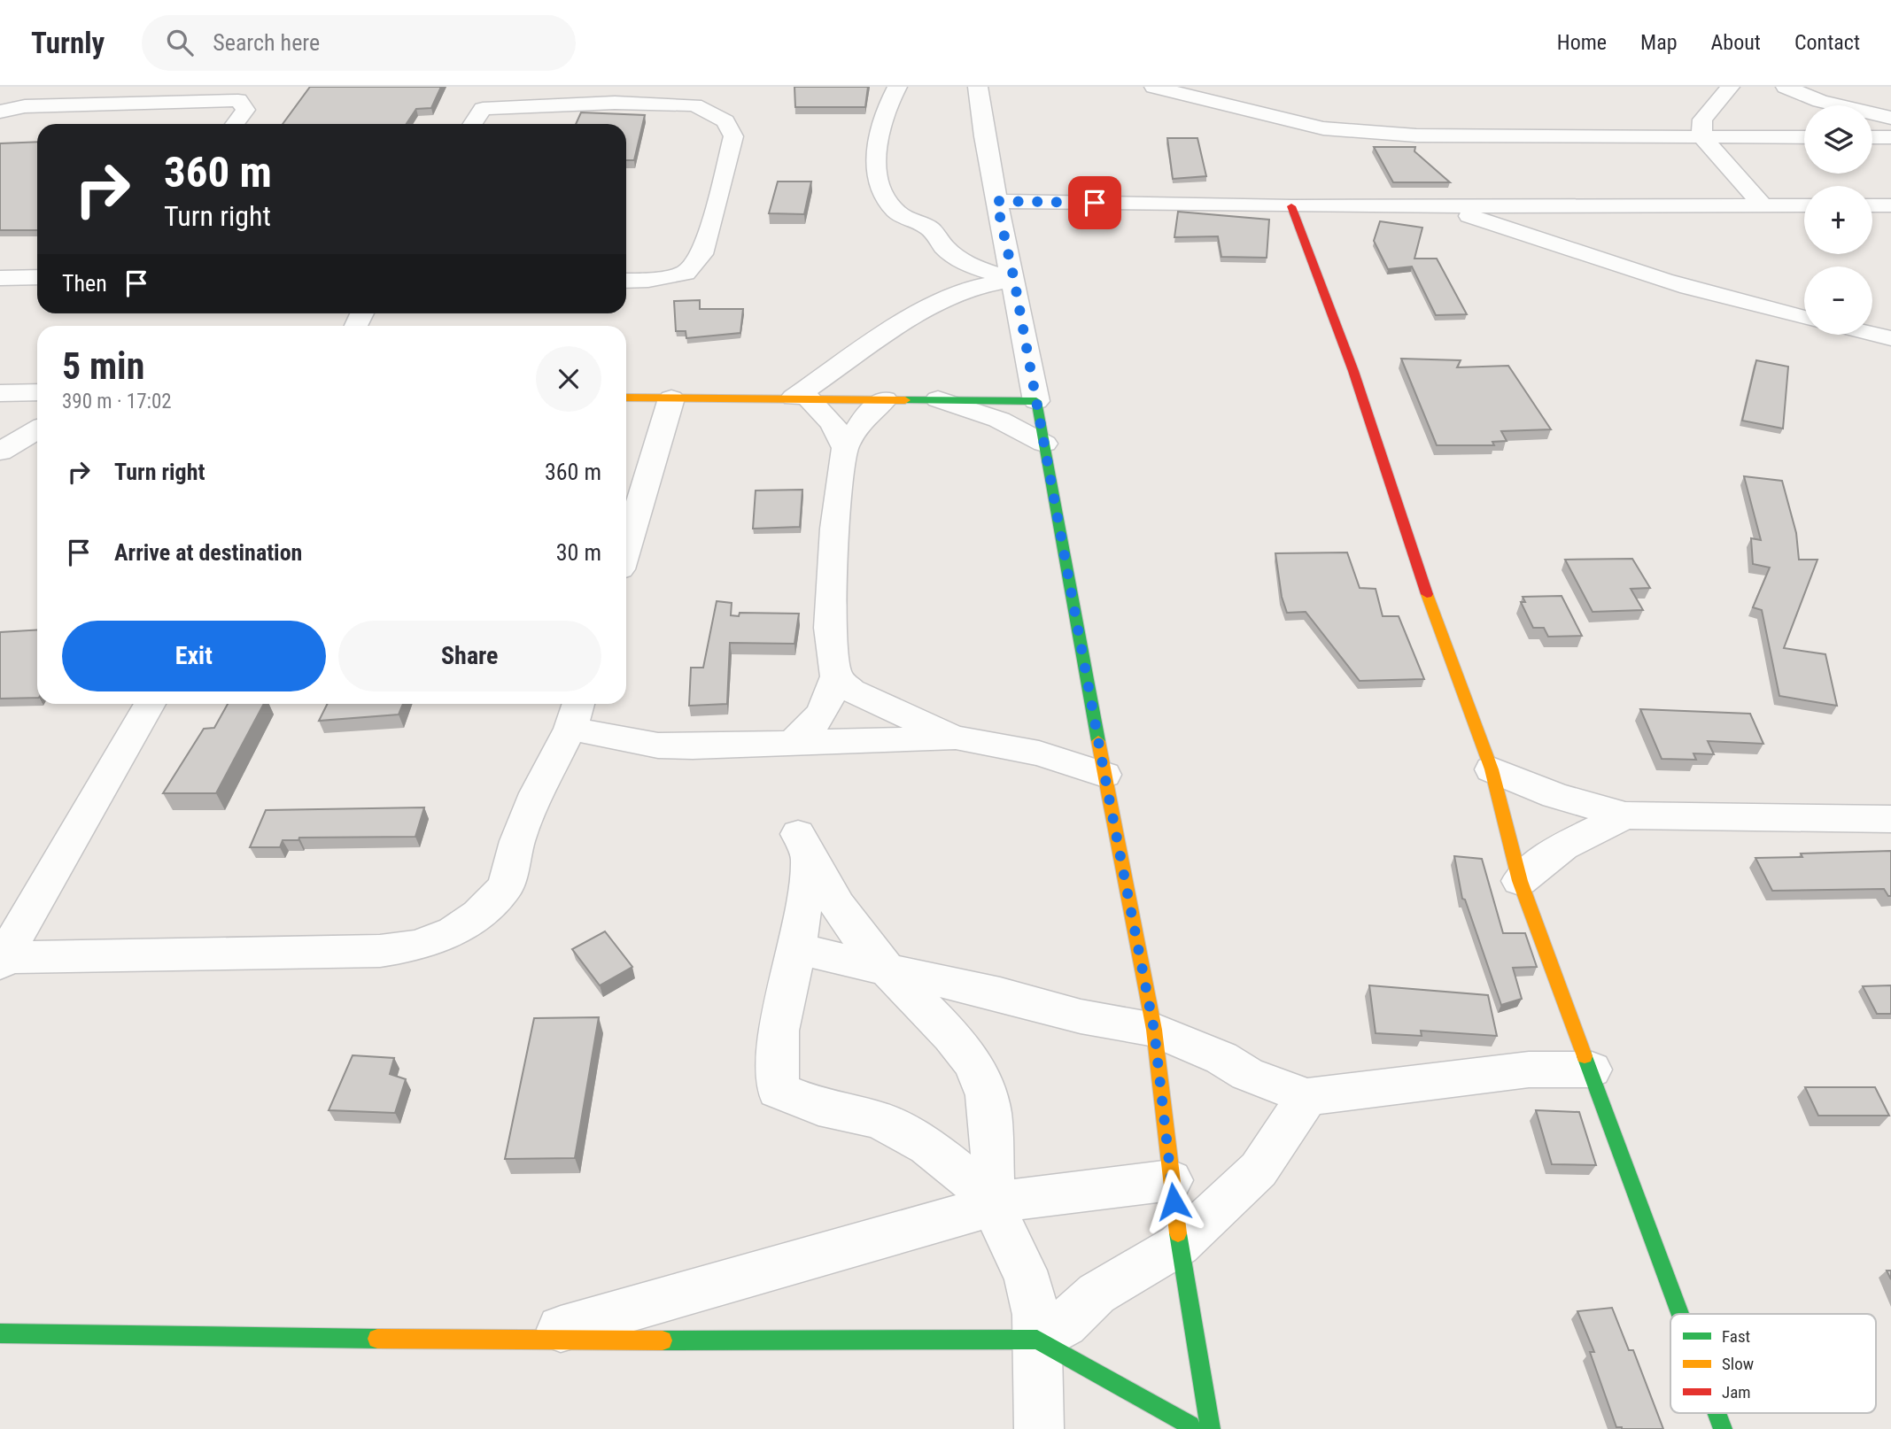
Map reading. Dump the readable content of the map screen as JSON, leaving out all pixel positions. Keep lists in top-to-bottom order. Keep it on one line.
{"legend":["Fast","Slow","Jam"],"page":{"header":"Turnly","search":"Search here","nav":["Home","Map","About","Contact"],"map_buttons":["+","−"],"turn":["360 m","Turn right"],"then":"Then","heading":["5 min","390 m · 17:02"],"list":[{"name":"Turn right","value":"360 m"},{"name":"Arrive at destination","value":"30 m"}],"buttons":["Exit","Share"]}}
